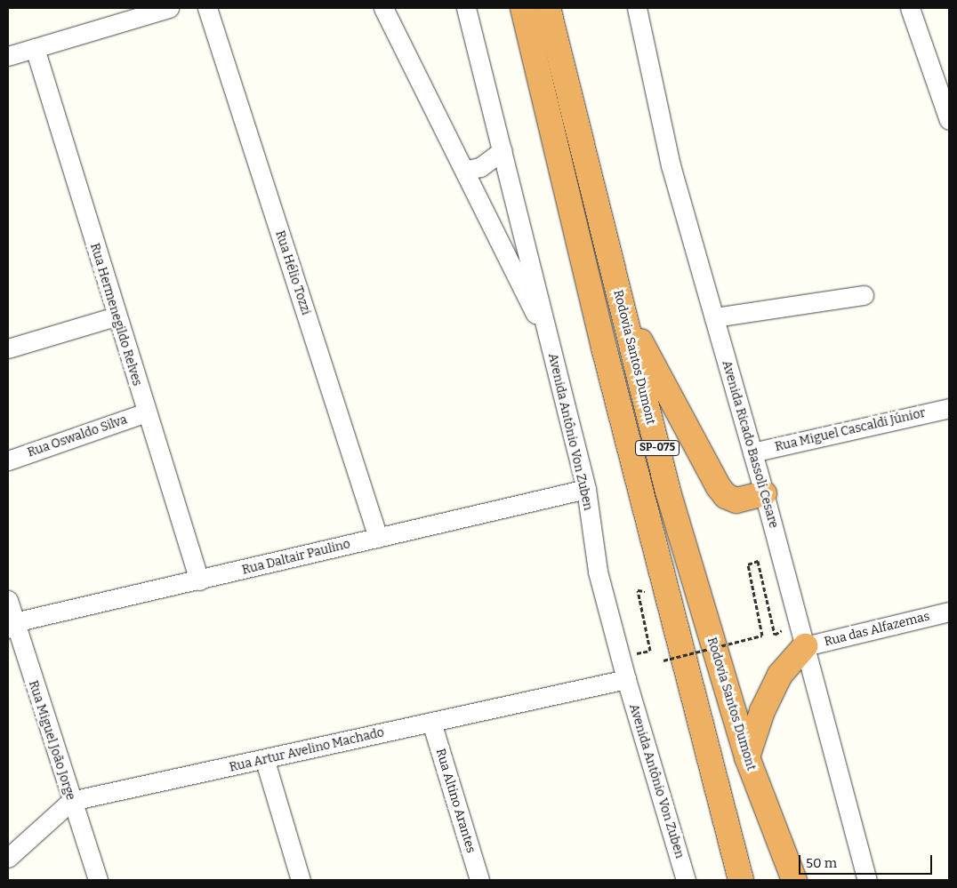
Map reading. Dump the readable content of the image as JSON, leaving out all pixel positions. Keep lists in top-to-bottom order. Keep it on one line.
{"streets":{"highway":["Rodovia Santos Dumont","SP-075"],"street":["Rua Hélio Tozzi","Rua Hermenegildo Relves","Rua Miguel Cascaldi Júnior","Avenida Antônio Von Zuben","Rua Oswaldo Silva","Avenida Ricado Bassoli Cesare","Rua Daltair Paulino","Rua das Alfazemas","Rua Miguel João Jorge","Rua Artur Avelino Machado","Rua Altino Arantes"]},"crossings":[["Rua Hélio Tozzi","Rua Daltair Paulino"],["Rua Hermenegildo Relves","Rua Oswaldo Silva"],["Rua Hermenegildo Relves","Rua Daltair Paulino"],["Rua Miguel Cascaldi Júnior","Avenida Ricado Bassoli Cesare"],["Avenida Antônio Von Zuben","Rua Daltair Paulino"],["Avenida Antônio Von Zuben","Rua Artur Avelino Machado"],["Avenida Ricado Bassoli Cesare","Rua das Alfazemas"],["Rua Daltair Paulino","Rua Miguel João Jorge"],["Rua Miguel João Jorge","Rua Artur Avelino Machado"],["Rua Artur Avelino Machado","Rua Altino Arantes"]],"scale_bar":"50 m"}
